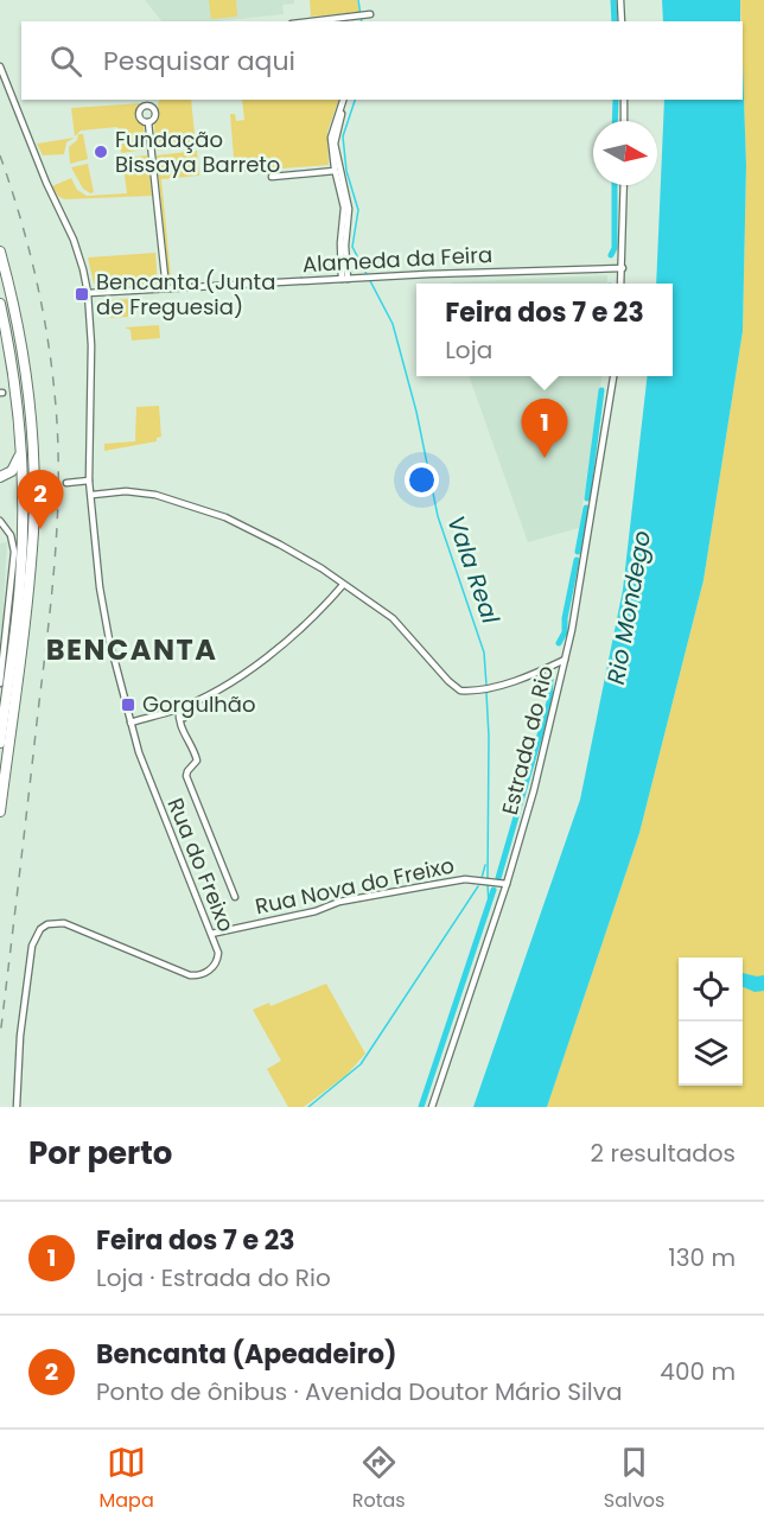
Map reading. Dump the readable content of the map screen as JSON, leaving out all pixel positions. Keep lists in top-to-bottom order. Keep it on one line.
{"streets":{"street":["Alameda da Feira","Estrada do Rio","Rua do Freixo","Rua Nova do Freixo"]},"crossings":[["Alameda da Feira","Rua do Freixo"],["Estrada do Rio","Rua Nova do Freixo"],["Rua do Freixo","Rua Nova do Freixo"]],"districts":["BENCANTA"],"water":["Vala Real","Rio Mondego"],"places":{"other":["Fundação Bissaya Barreto"],"transit":["Bencanta (Junta de Freguesia)","Gorgulhão"]},"north":"right","page":{"search":"Pesquisar aqui","popup":["Feira dos 7 e 23","Loja"],"pins":["1","2"],"heading":["Por perto","2 resultados"],"list":[{"mark":"1","name":"Feira dos 7 e 23","note":"Loja · Estrada do Rio","value":"130 m"},{"mark":"2","name":"Bencanta (Apeadeiro)","note":"Ponto de ônibus · Avenida Doutor Mário Silva","value":"400 m"}],"nav":["Mapa","Rotas","Salvos"]}}
